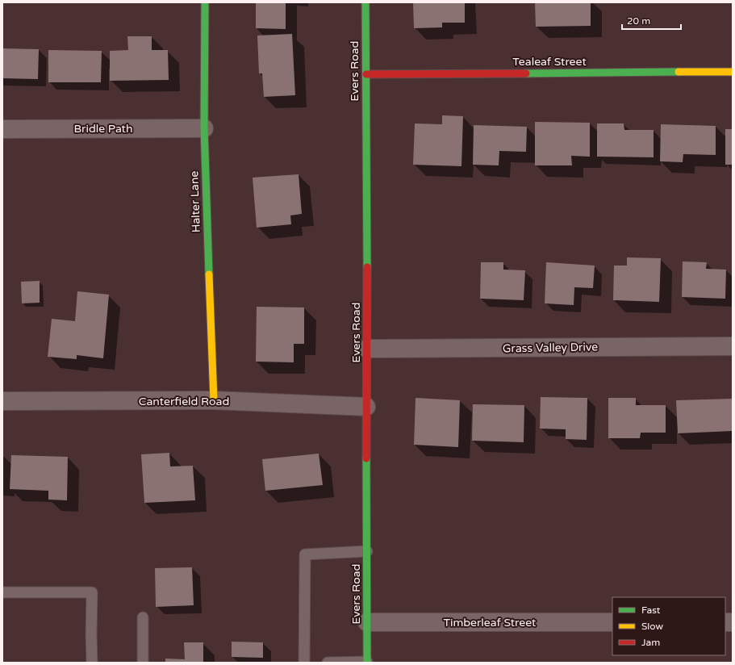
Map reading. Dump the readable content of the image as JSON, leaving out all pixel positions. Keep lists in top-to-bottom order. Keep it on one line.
{"streets":{"street":["Tealeaf Street","Evers Road","Bridle Path","Halter Lane","Grass Valley Drive","Canterfield Road","Timberleaf Street"]},"crossings":[["Tealeaf Street","Evers Road"],["Evers Road","Grass Valley Drive"],["Evers Road","Canterfield Road"],["Evers Road","Timberleaf Street"],["Bridle Path","Halter Lane"],["Halter Lane","Canterfield Road"]],"legend":["Fast","Slow","Jam"],"scale_bar":"20 m"}
